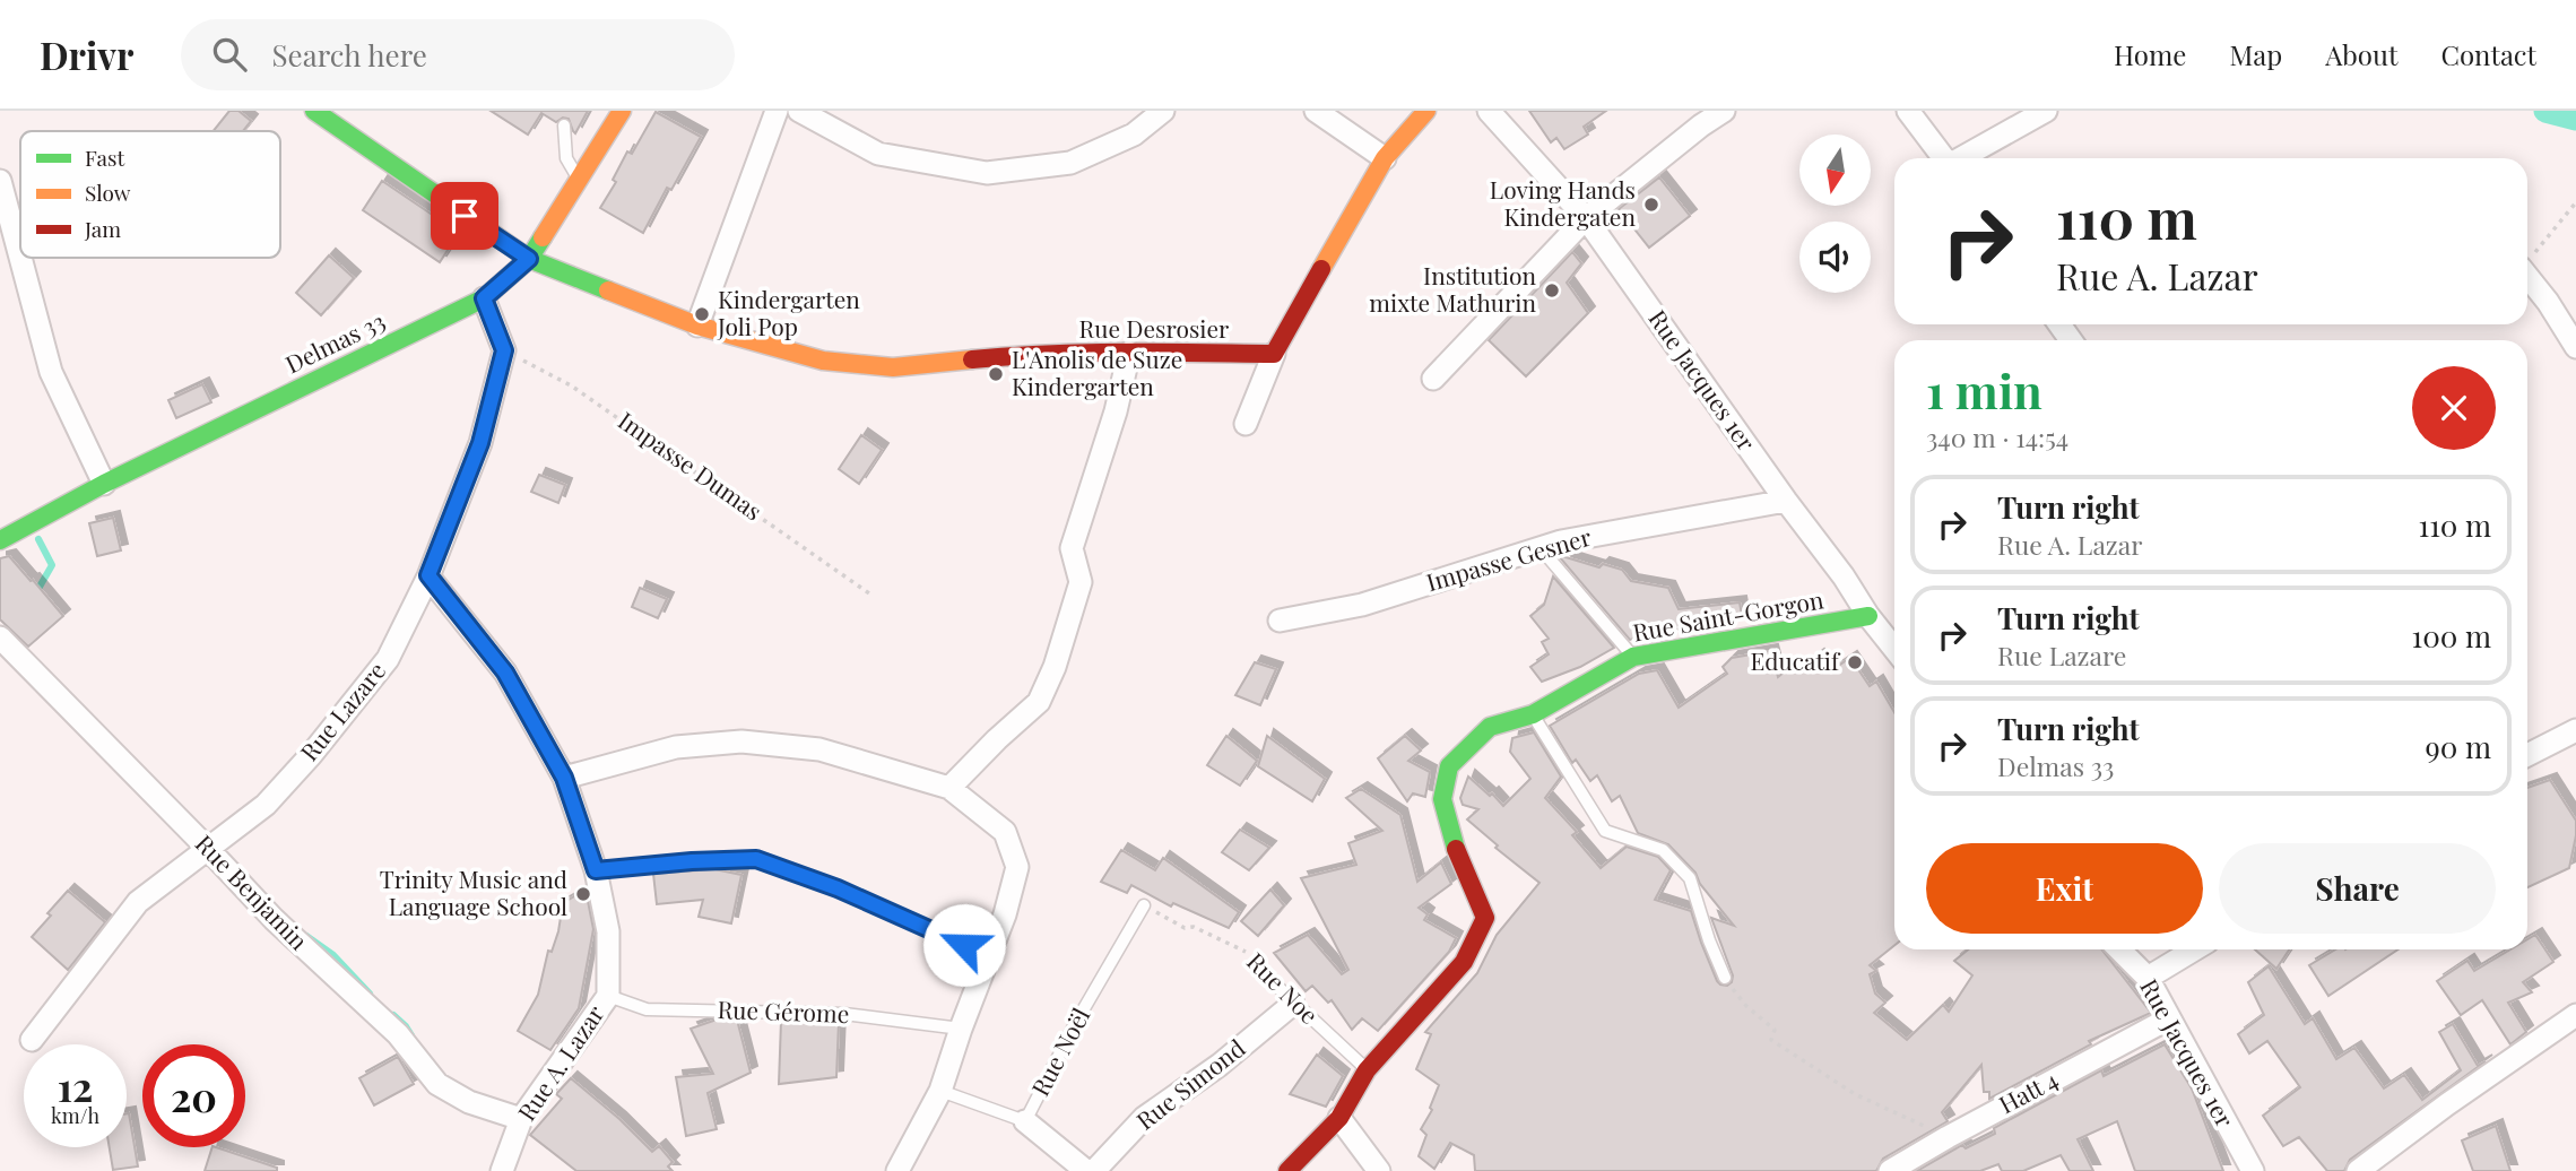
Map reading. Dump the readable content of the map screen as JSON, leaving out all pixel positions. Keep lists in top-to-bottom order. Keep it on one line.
{"streets":{"street":["Rue Desrosier","Delmas 33","Rue Jacques 1er","Impasse Gesner","Rue Saint-Gorgon","Rue Lazare","Rue Benjamin","Rue A. Lazar","Rue Simond","Hatt 4"],"lane":["Rue Noe","Rue Gérome","Rue Noël"],"path":["Impasse Dumas"]},"crossings":[["Rue Desrosier","Delmas 33"],["Rue Jacques 1er","Impasse Gesner"],["Rue Jacques 1er","Rue Saint-Gorgon"],["Rue Jacques 1er","Hatt 4"],["Impasse Dumas","Rue Lazare"],["Rue Saint-Gorgon","Rue Noe"],["Rue Lazare","Rue Benjamin"],["Rue Lazare","Rue A. Lazar"],["Rue Benjamin","Rue A. Lazar"],["Rue Noe","Rue Noël"],["Rue Noe","Rue Simond"],["Rue Gérome","Rue A. Lazar"]],"places":["Loving Hands Kindergaten","Institution mixte Mathurin","Kindergarten Joli Pop","L'Anolis de Suze Kindergarten","Educatif","Trinity Music and Language School"],"legend":["Fast","Slow","Jam"],"north":"bottom","page":{"header":"Drivr","search":"Search here","nav":["Home","Map","About","Contact"],"turn":["110 m","Rue A. Lazar"],"heading":["1 min","340 m · 14:54"],"list":[{"name":"Turn right","note":"Rue A. Lazar","value":"110 m"},{"name":"Turn right","note":"Rue Lazare","value":"100 m"},{"name":"Turn right","note":"Delmas 33","value":"90 m"}],"buttons":["Exit","Share"],"speed":"12 km/h","limit":"20"}}
